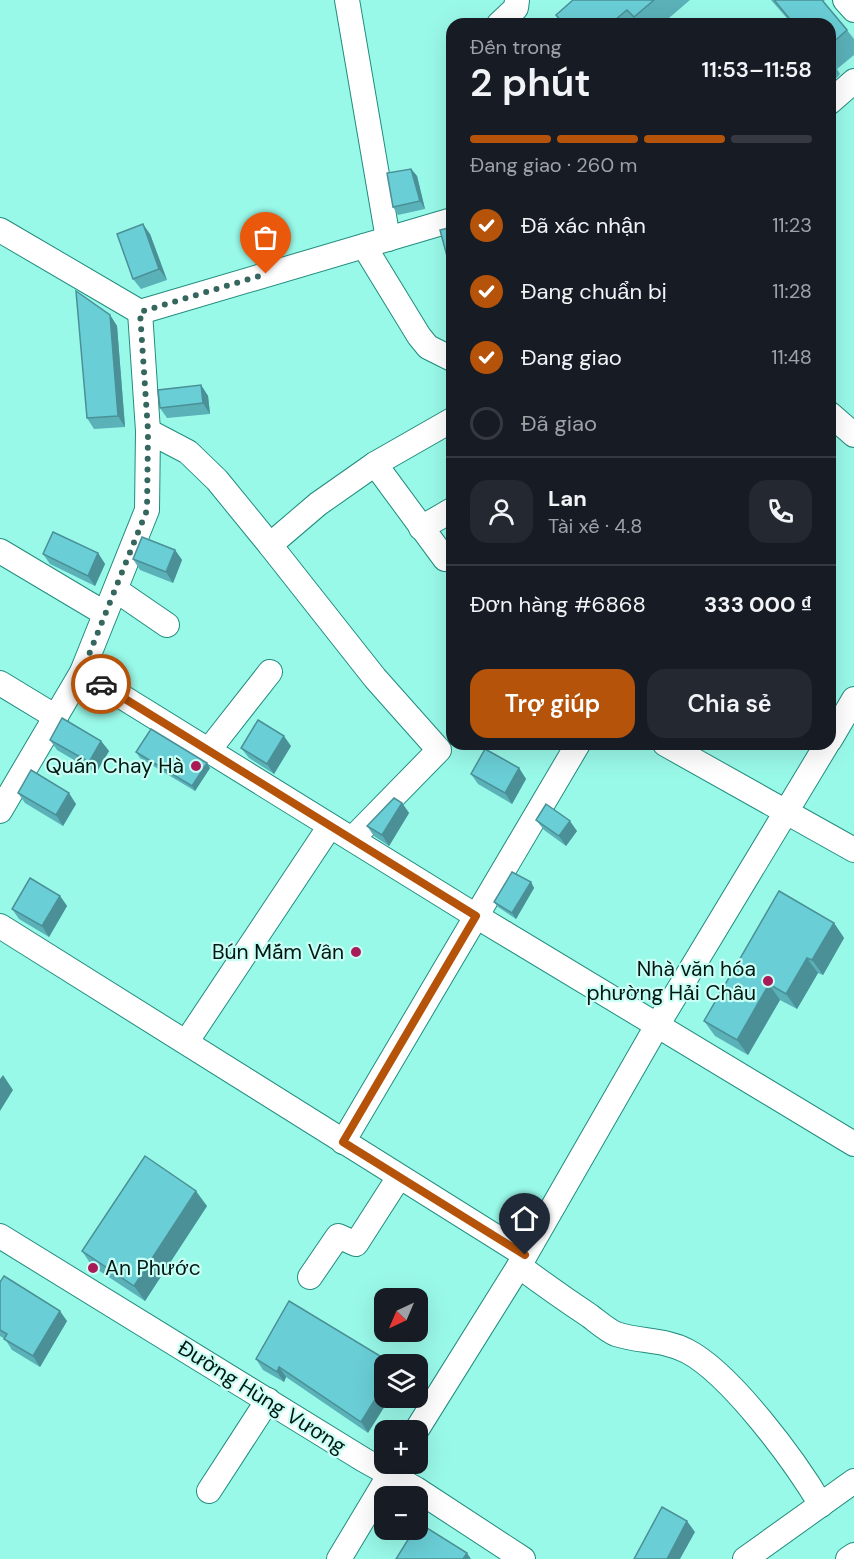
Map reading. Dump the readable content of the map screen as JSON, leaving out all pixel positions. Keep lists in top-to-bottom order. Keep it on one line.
{"streets":{"street":["Đường Hùng Vương"]},"places":["Quán Chay Hà","Bún Mắm Vân","Nhà văn hóa phường Hải Châu","An Phước"],"north":"bottom left","page":{"heading":["2 phút","Đến trong","11:53–11:58"],"panel":["Lan","Tài xế · 4.8","Đơn hàng #6868","333 000 ₫"],"bar":"Đang giao · 260 m","list":[["Đã xác nhận","11:23"],["Đang chuẩn bị","11:28"],["Đang giao","11:48"],"Đã giao"],"buttons":["Trợ giúp","Chia sẻ"],"map_buttons":["+","−"]}}
